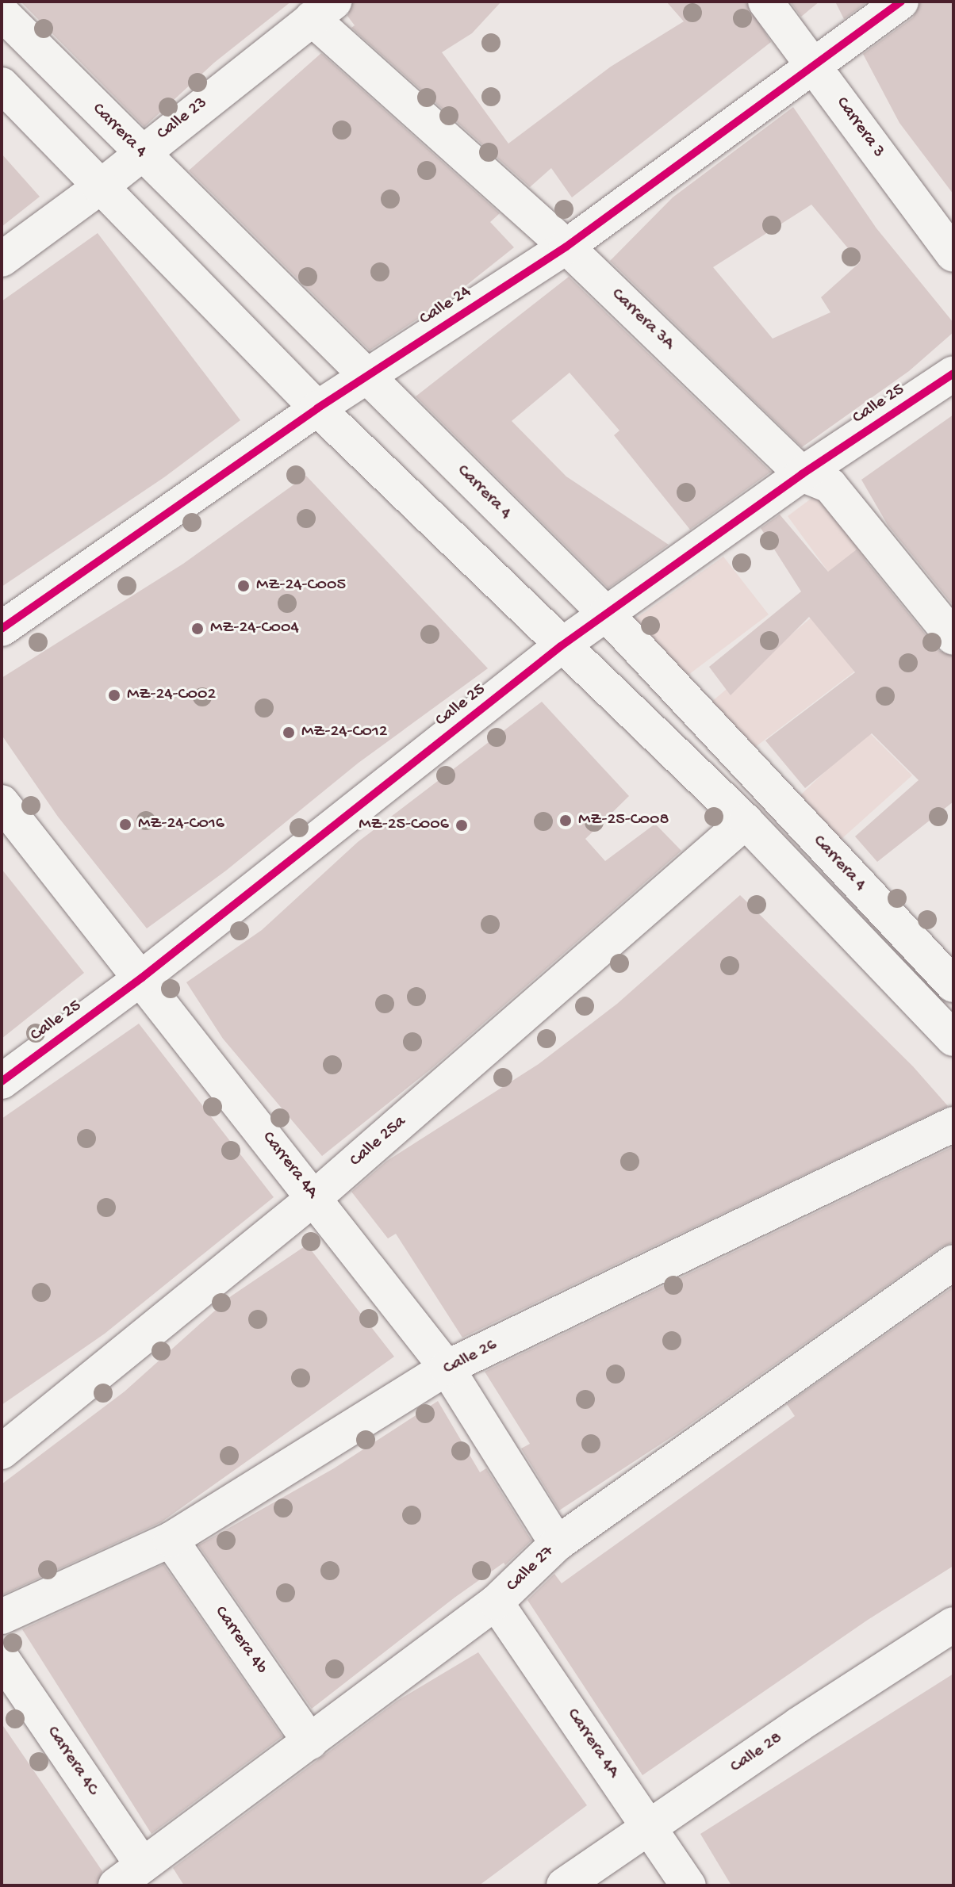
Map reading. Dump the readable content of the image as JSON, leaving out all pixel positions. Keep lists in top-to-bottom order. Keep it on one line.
{"streets":{"street":["Calle 23","Carrera 3","Carrera 4","Calle 24","Carrera 3A","Calle 25","Calle 25a","Carrera 4A","Calle 26","Calle 27","Carrera 4b","Calle 28","Carrera 4C"]},"crossings":[["Calle 23","Carrera 4"],["Calle 23","Carrera 3A"],["Carrera 3","Calle 24"],["Carrera 4","Calle 24"],["Carrera 4","Calle 25"],["Calle 24","Carrera 3A"],["Carrera 3A","Calle 25"],["Calle 25","Carrera 4A"],["Calle 25a","Carrera 4A"],["Carrera 4A","Calle 26"],["Carrera 4A","Calle 27"],["Carrera 4A","Calle 28"],["Calle 26","Carrera 4b"],["Calle 27","Carrera 4b"],["Calle 27","Carrera 4C"]],"places":["MZ-24-C005","MZ-24-C004","MZ-24-C002","MZ-24-C012","MZ-25-C008","MZ-24-C016","MZ-25-C006"]}
